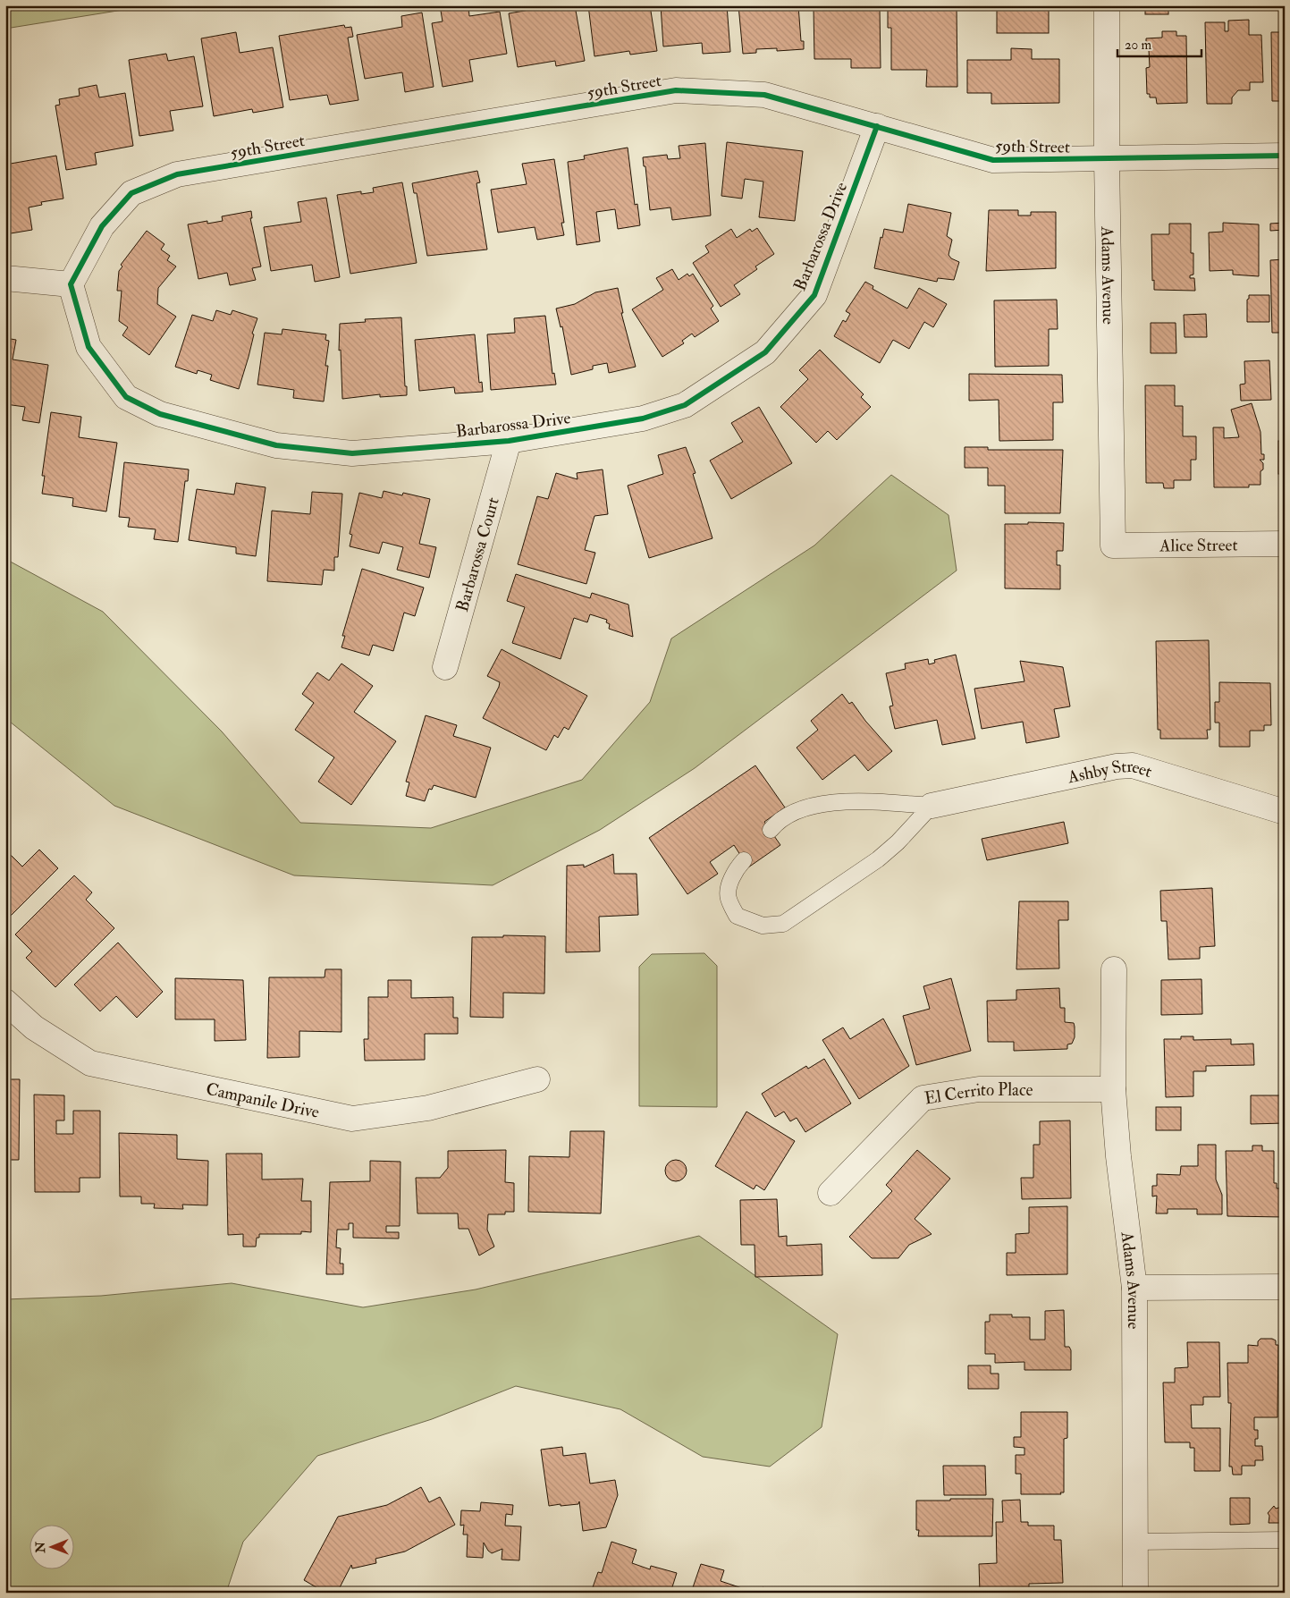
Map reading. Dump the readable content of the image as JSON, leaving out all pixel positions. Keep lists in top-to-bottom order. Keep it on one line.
{"streets":{"street":["59th Street","Barbarossa Drive","Adams Avenue","Alice Street","Barbarossa Court","Ashby Street","El Cerrito Place","Campanile Drive"]},"crossings":[["59th Street","Barbarossa Drive"],["59th Street","Adams Avenue"],["Barbarossa Drive","Barbarossa Court"],["Adams Avenue","Alice Street"],["Adams Avenue","El Cerrito Place"]],"scale_bar":"20 m","north":"left"}
